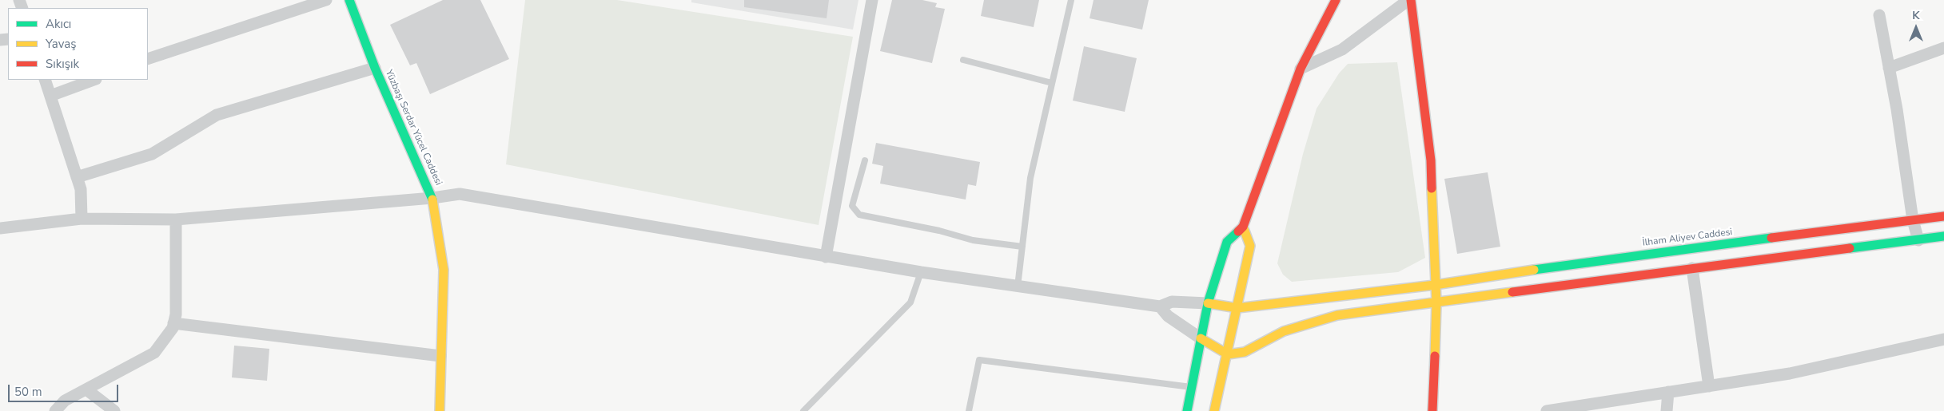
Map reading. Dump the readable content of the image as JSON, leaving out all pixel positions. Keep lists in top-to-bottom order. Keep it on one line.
{"streets":{"street":["Yüzbaşı Serdar Yücel Caddesi","İlham Aliyev Caddesi"]},"legend":["Akıcı","Yavaş","Sıkışık"],"scale_bar":"50 m","north":"top"}
